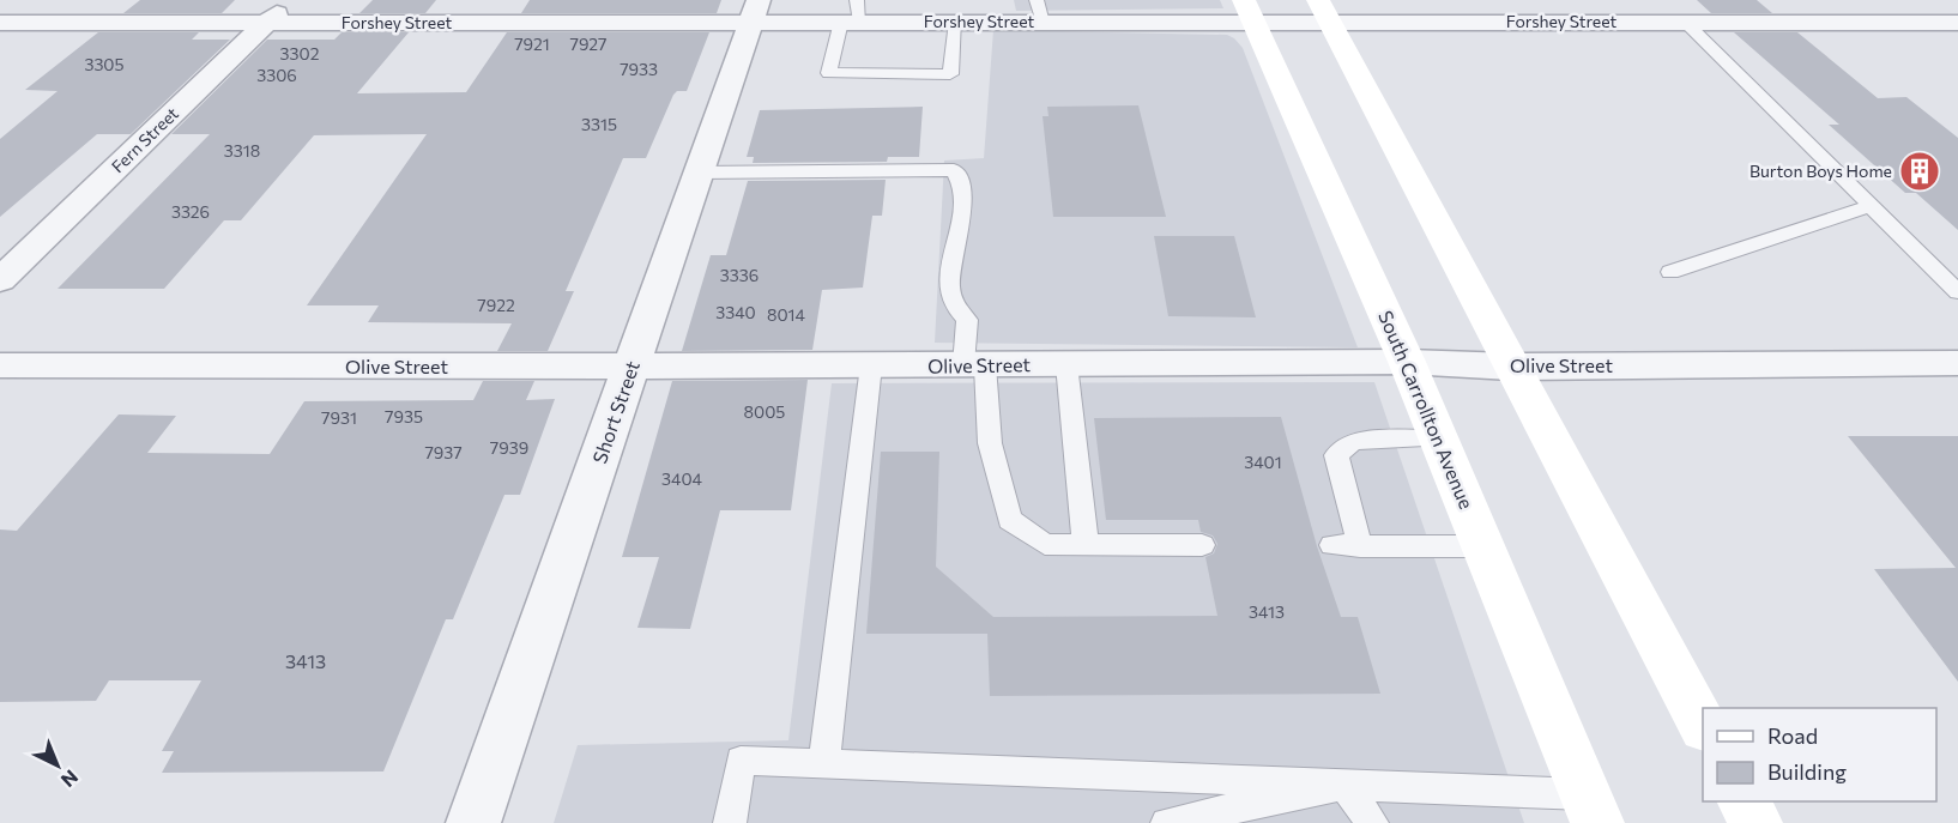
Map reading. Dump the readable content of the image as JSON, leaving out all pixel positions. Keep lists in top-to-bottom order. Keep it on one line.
{"streets":{"main road":["South Carrollton Avenue"],"street":["Forshey Street","Fern Street","Olive Street","Short Street"]},"crossings":[["Forshey Street","Fern Street"],["Forshey Street","South Carrollton Avenue"],["Forshey Street","Short Street"],["Olive Street","South Carrollton Avenue"],["Olive Street","Short Street"]],"places":{"building":["Burton Boys Home"]},"house_numbers":["7921","7927","3302","3305","7933","3306","3315","3318","3326","3336","7922","3340","8014","8005","7935","7931","7939","7937","3401","3404","3413","3413"],"legend":["Road","Building"],"north":"bottom right"}
